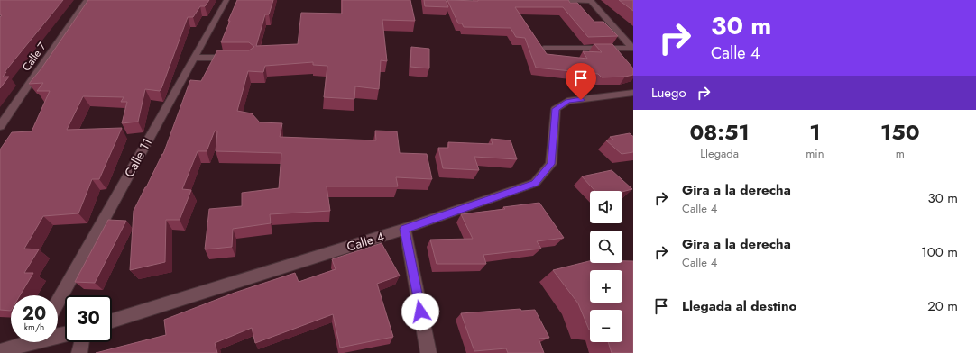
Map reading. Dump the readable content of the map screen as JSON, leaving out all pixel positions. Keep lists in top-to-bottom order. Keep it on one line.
{"streets":{"street":["Calle 7","Calle 11","Calle 4"]},"page":{"turn":["30 m","Calle 4"],"then":"Luego","eta":["08:51","Llegada","1","min","150","m"],"list":[{"name":"Gira a la derecha","note":"Calle 4","value":"30 m"},{"name":"Gira a la derecha","note":"Calle 4","value":"100 m"},{"name":"Llegada al destino","value":"20 m"}],"map_buttons":["+","−"],"speed":"20 km/h","limit":"30"}}
